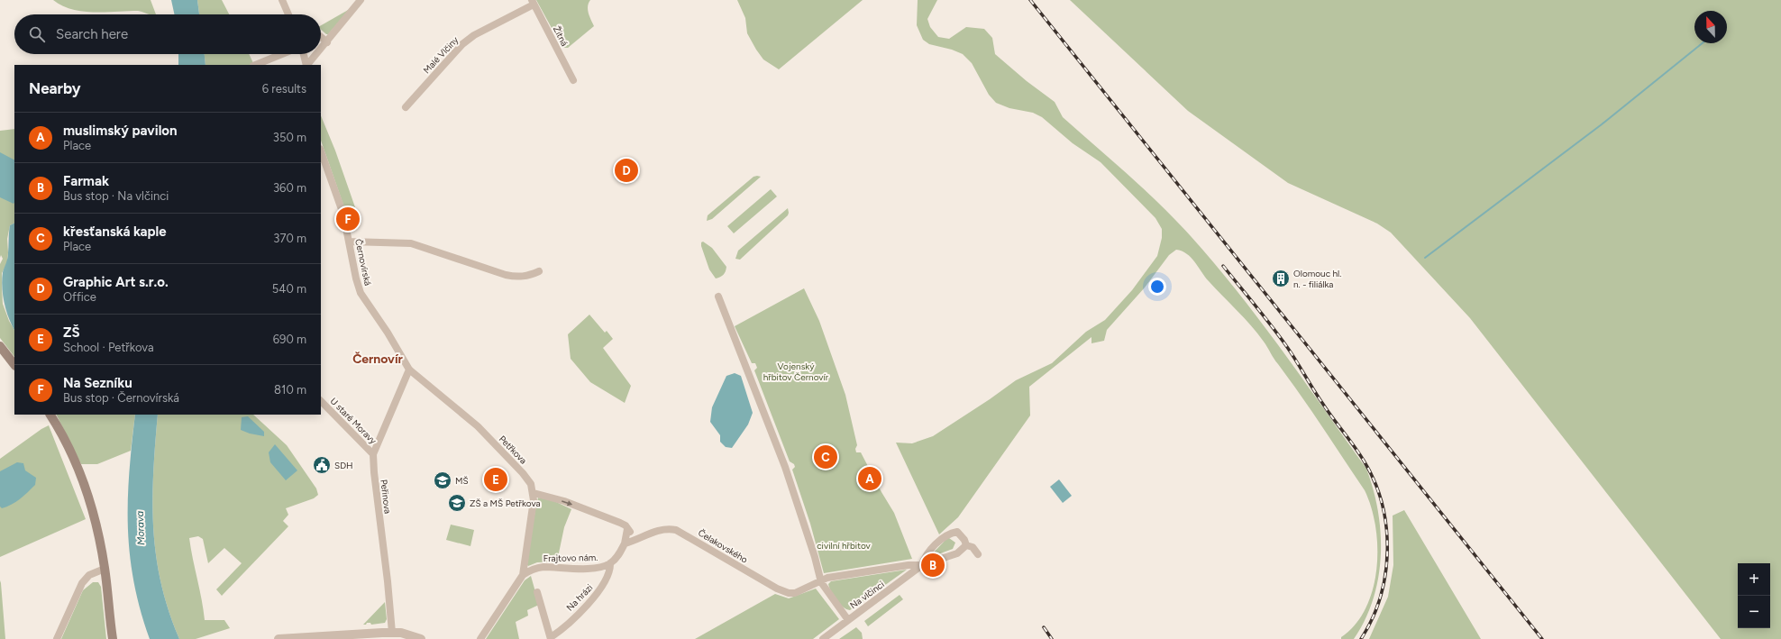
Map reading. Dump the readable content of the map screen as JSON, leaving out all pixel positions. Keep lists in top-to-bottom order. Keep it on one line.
{"streets":{"street":["Žitná","Malé Vlčiny","Černovírská","U staré Moravy","Petřkova","Peřinova","Čelakovského","Frajtovo nám.","Na vlčinci","Na hrázi"]},"crossings":[["Žitná","Malé Vlčiny"],["Černovírská","Petřkova"],["Černovírská","Peřinova"],["U staré Moravy","Peřinova"],["Petřkova","Peřinova"],["Čelakovského","Na vlčinci"],["Frajtovo nám.","Na hrázi"]],"districts":["Černovír"],"water":["Morava"],"parks":["Vojenský hřbitov Černovír","civilní hřbitov"],"places":{"building":["Olomouc hl. n. - filiálka"],"public building":["SDH"],"school or university":["MŠ","ZŠ a MŠ Petřkova"]},"north":"top","page":{"search":"Search here","heading":["Nearby","6 results"],"list":[{"mark":"A","name":"muslimský pavilon","note":"Place","value":"350 m"},{"mark":"B","name":"Farmak","note":"Bus stop · Na vlčinci","value":"360 m"},{"mark":"C","name":"křesťanská kaple","note":"Place","value":"370 m"},{"mark":"D","name":"Graphic Art s.r.o.","note":"Office","value":"540 m"},{"mark":"E","name":"ZŠ","note":"School · Petřkova","value":"690 m"},{"mark":"F","name":"Na Sezníku","note":"Bus stop · Černovírská","value":"810 m"}],"pins":["D","F","C","A","E","B"],"map_buttons":["+","−"]}}
